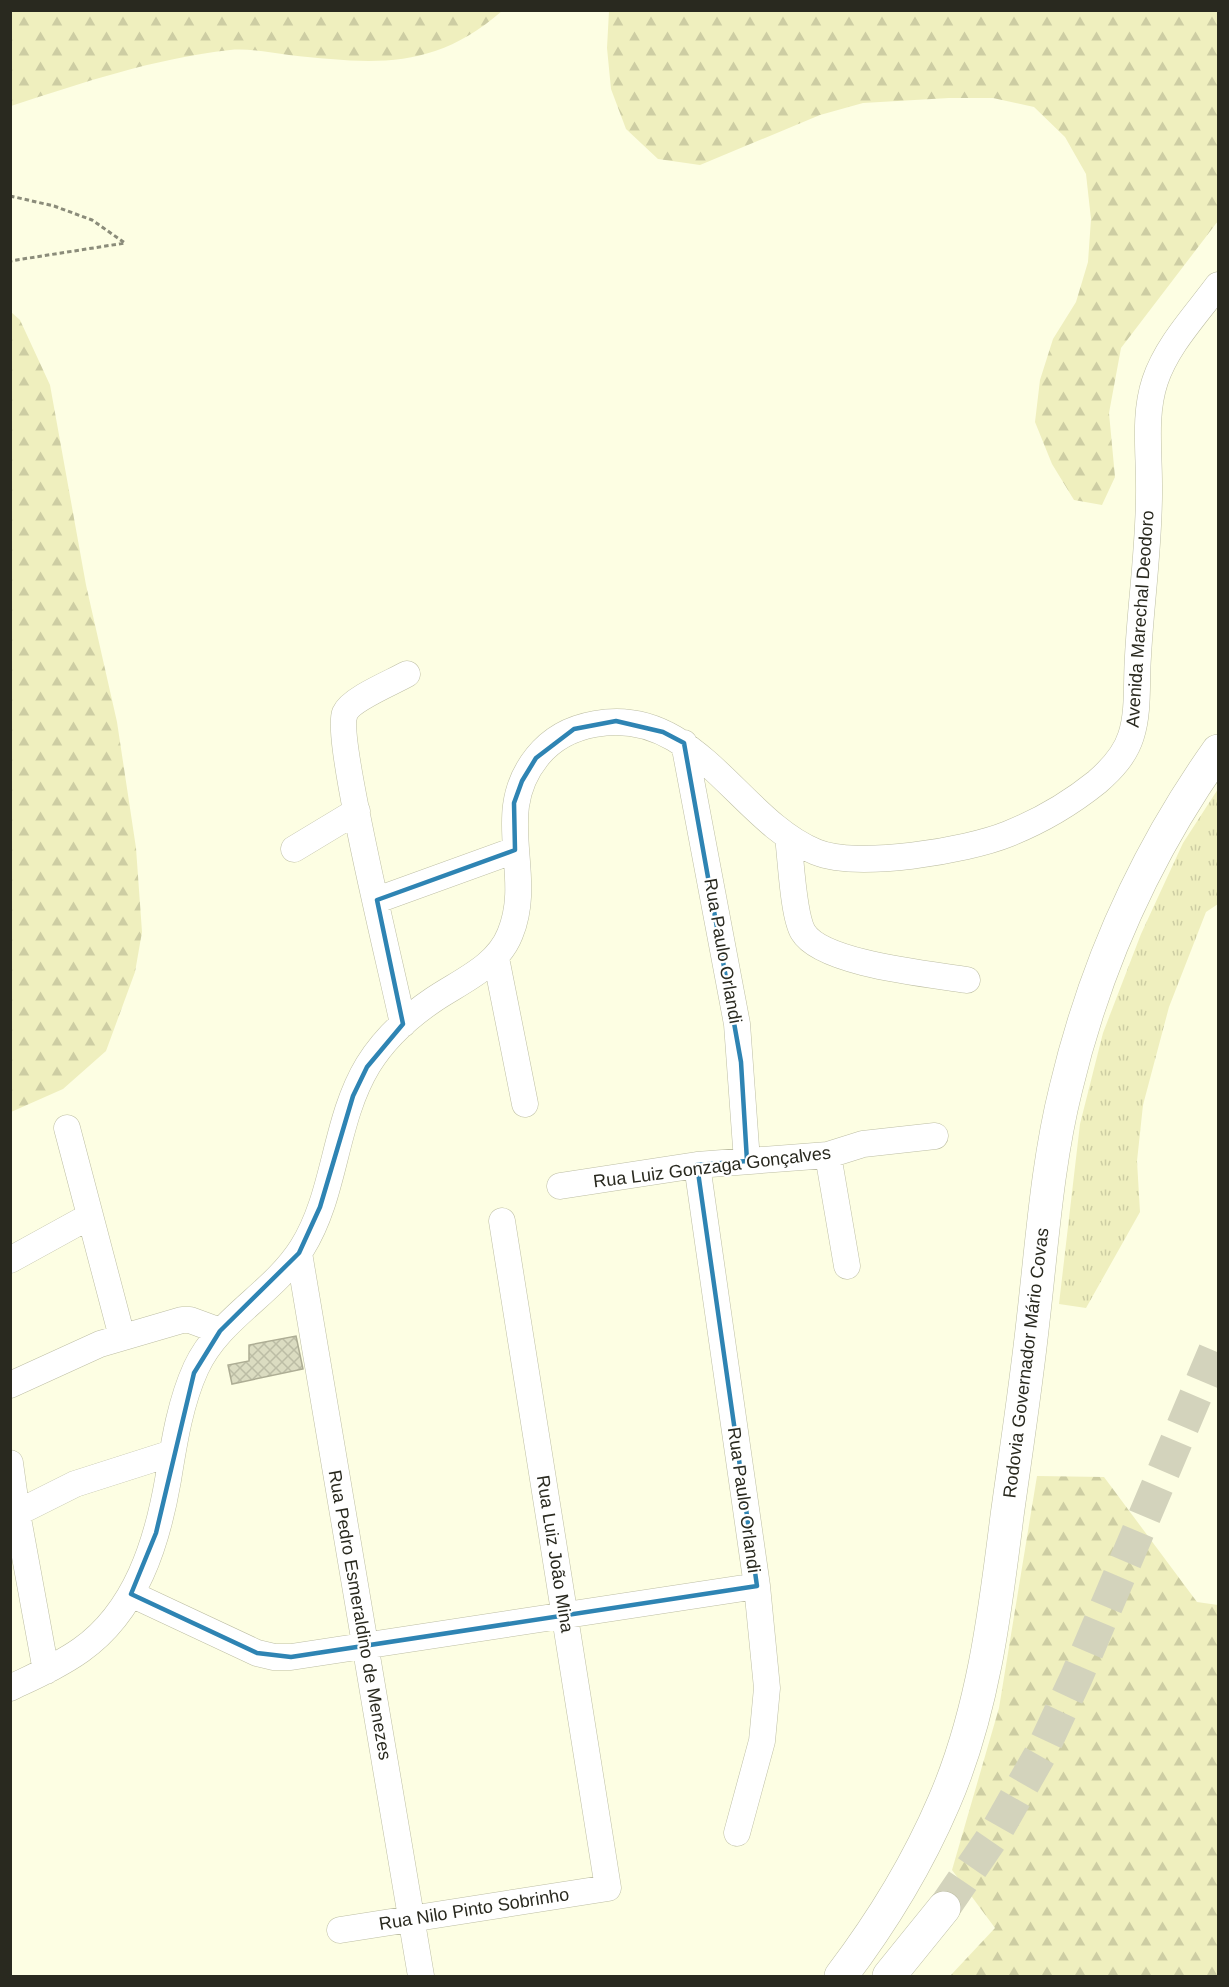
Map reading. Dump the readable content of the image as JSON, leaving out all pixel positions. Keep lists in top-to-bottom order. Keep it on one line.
{"streets":{"highway":["Rodovia Governador Mário Covas"],"street":["Avenida Marechal Deodoro","Rua Paulo Orlandi","Rua Luiz Gonzaga Gonçalves","Rua Luiz João Mina","Rua Pedro Esmeraldino de Menezes","Rua Nilo Pinto Sobrinho"]},"crossings":[["Avenida Marechal Deodoro","Rua Paulo Orlandi"],["Avenida Marechal Deodoro","Rua Pedro Esmeraldino de Menezes"],["Rua Paulo Orlandi","Rua Luiz Gonzaga Gonçalves"],["Rua Luiz João Mina","Rua Nilo Pinto Sobrinho"],["Rua Pedro Esmeraldino de Menezes","Rua Nilo Pinto Sobrinho"]]}
